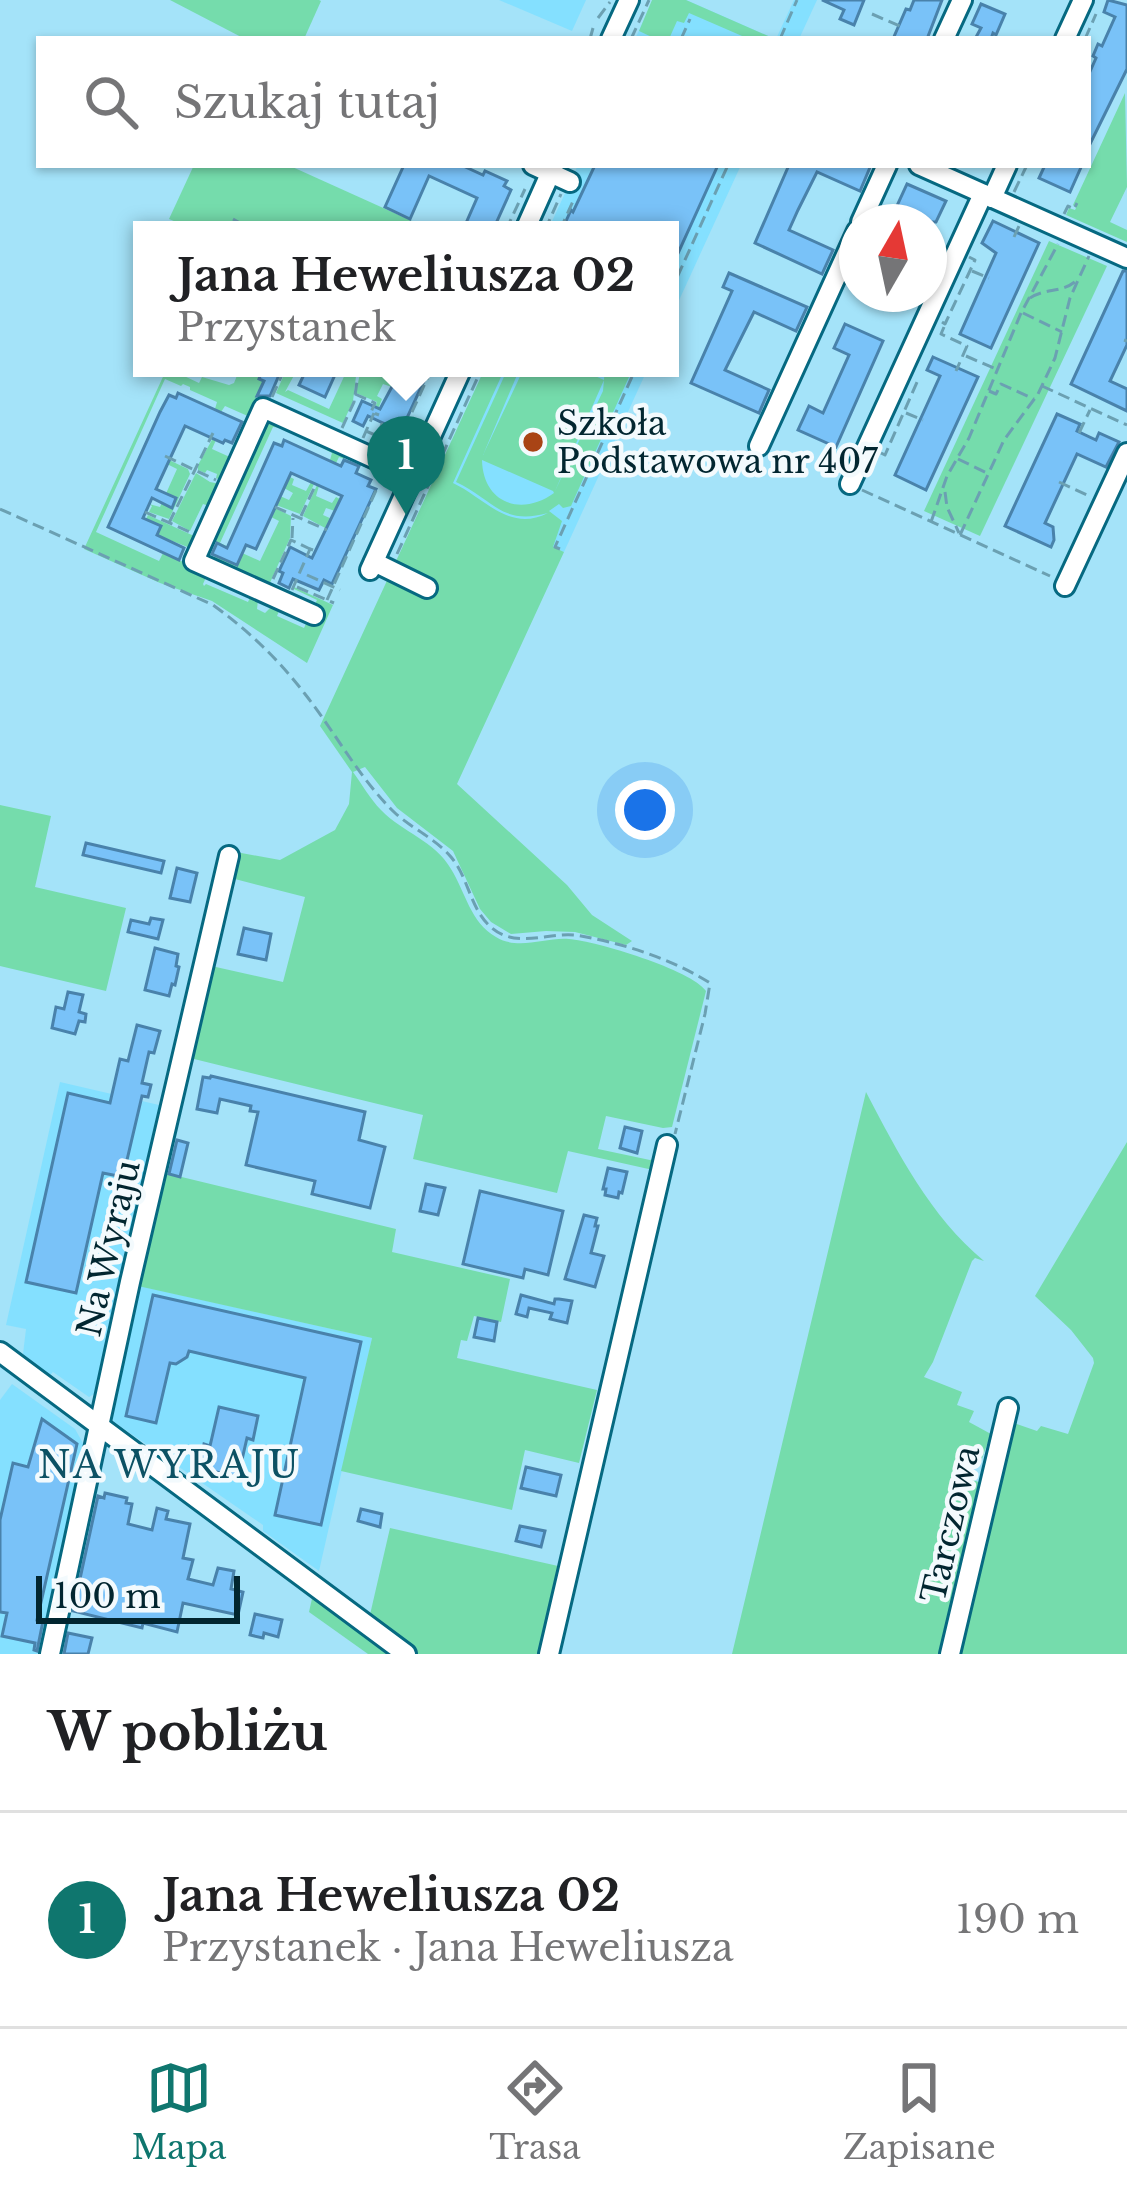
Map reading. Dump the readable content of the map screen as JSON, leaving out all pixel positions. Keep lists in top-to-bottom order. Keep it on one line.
{"streets":{"street":["Na Wyraju","Tarczowa"]},"districts":["NA WYRAJU"],"places":["Szkoła Podstawowa nr 407"],"scale_bar":"100 m","north":"top","page":{"search":"Szukaj tutaj","popup":["Jana Heweliusza 02","Przystanek"],"pins":"1","scale":"100 m","heading":"W pobliżu","list":[{"mark":"1","name":"Jana Heweliusza 02","note":"Przystanek · Jana Heweliusza","value":"190 m"}],"nav":["Mapa","Trasa","Zapisane"]}}
